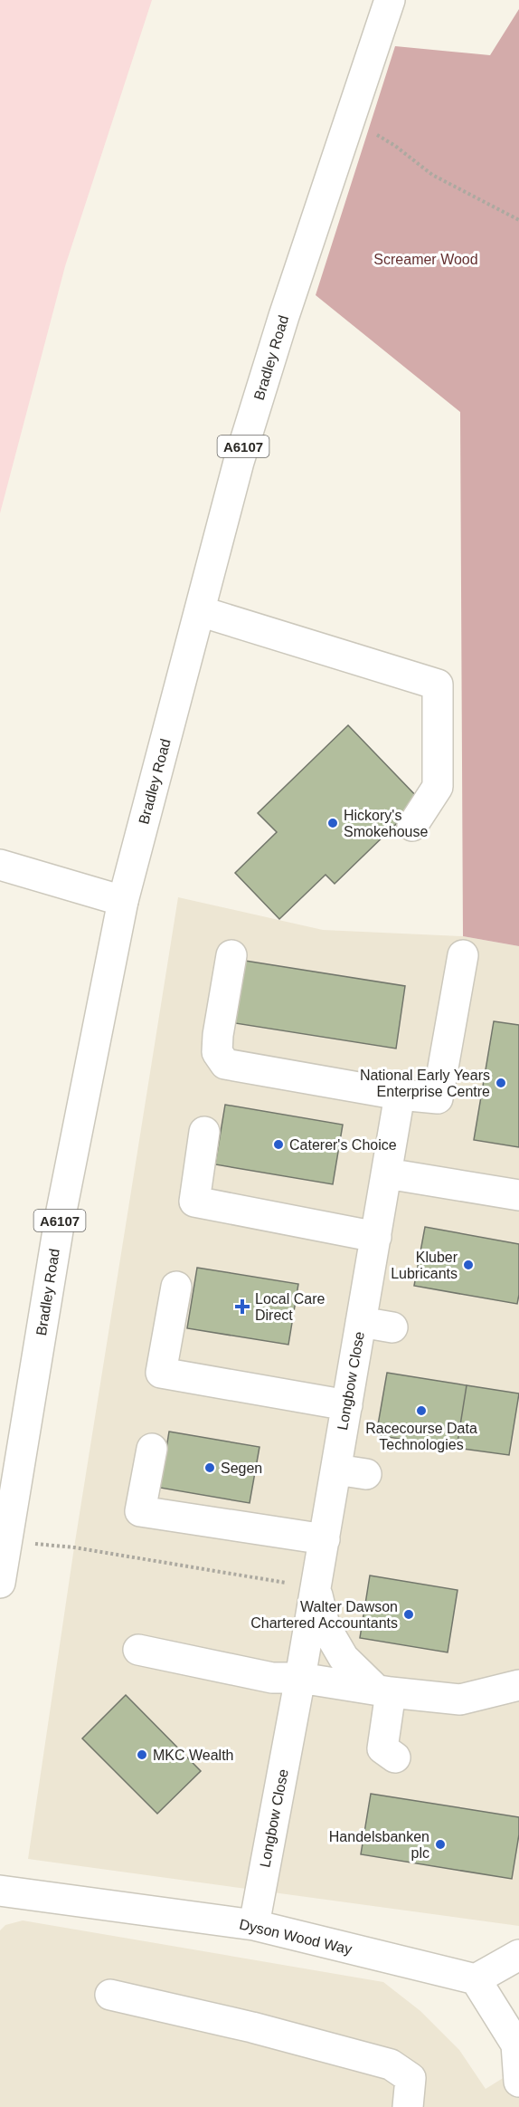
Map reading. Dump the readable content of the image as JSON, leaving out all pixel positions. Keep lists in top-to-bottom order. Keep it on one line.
{"streets":{"street":["Bradley Road","A6107","Longbow Close","Dyson Wood Way"]},"crossings":[["Longbow Close","Dyson Wood Way"]],"parks":["Screamer Wood"],"places":{"other":["Hickory's Smokehouse","National Early Years Enterprise Centre","Caterer's Choice","Kluber Lubricants","Racecourse Data Technologies","Segen","Walter Dawson Chartered Accountants","MKC Wealth","Handelsbanken plc"],"health":["Local Care Direct"]}}
